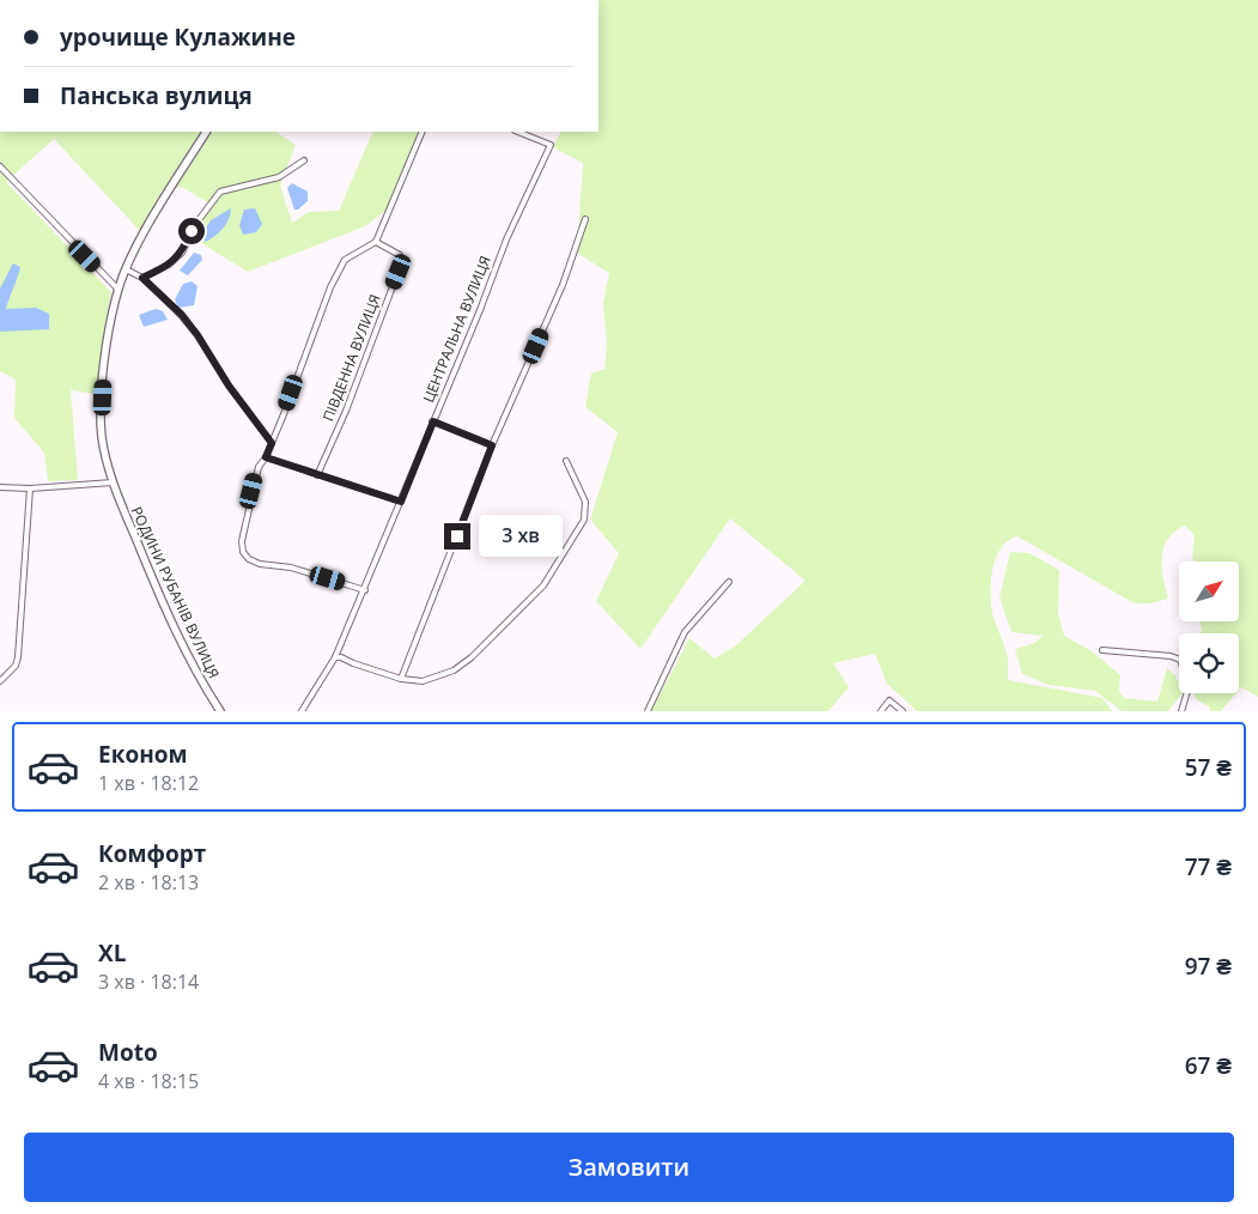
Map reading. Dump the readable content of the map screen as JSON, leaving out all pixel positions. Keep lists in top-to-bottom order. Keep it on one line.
{"streets":{"street":["ЦЕНТРАЛЬНА ВУЛИЦЯ","ПІВДЕННА ВУЛИЦЯ","РОДИНИ РУБАНІВ ВУЛИЦЯ"]},"north":"top right","page":{"banner":["урочище Кулажине","Панська вулиця"],"bubble":"3 хв","list":[{"name":"Економ","note":"1 хв · 18:12","value":"57 ₴"},{"name":"Комфорт","note":"2 хв · 18:13","value":"77 ₴"},{"name":"XL","note":"3 хв · 18:14","value":"97 ₴"},{"name":"Moto","note":"4 хв · 18:15","value":"67 ₴"}],"buttons":"Замовити"}}
